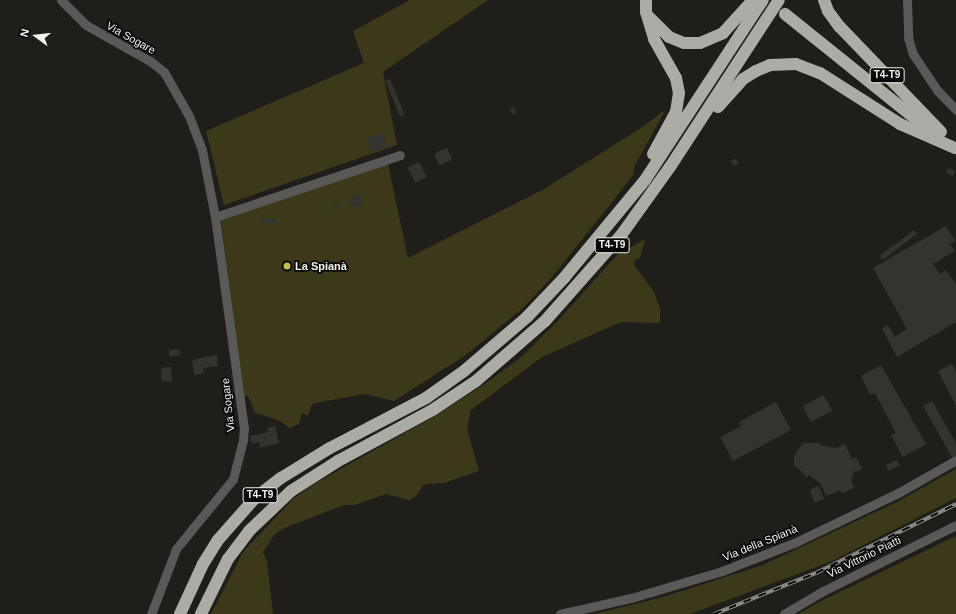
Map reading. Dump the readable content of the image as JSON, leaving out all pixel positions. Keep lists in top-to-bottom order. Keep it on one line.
{"streets":{"highway":["T4-T9"],"street":["Via Sogare","Via della Spianà","Via Vittorio Piatti"]},"places":["La Spianà"],"north":"left"}
